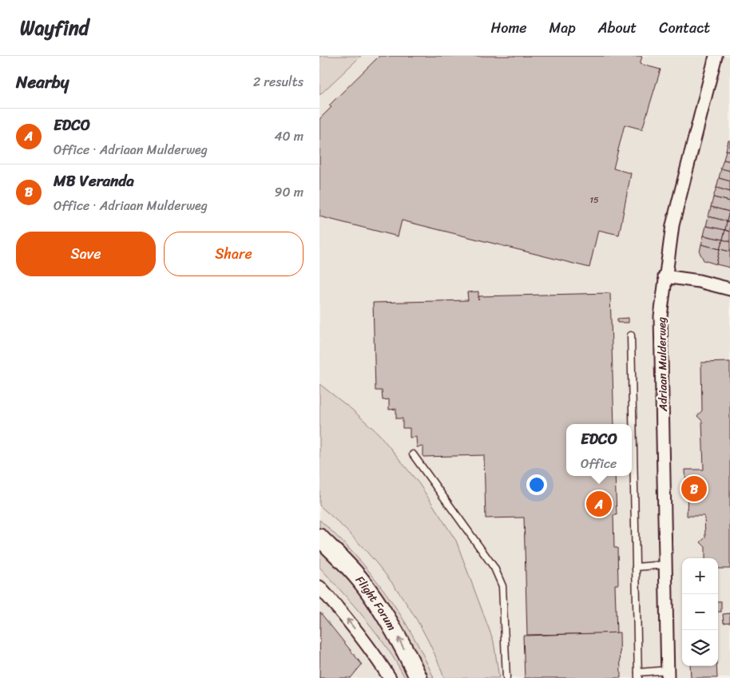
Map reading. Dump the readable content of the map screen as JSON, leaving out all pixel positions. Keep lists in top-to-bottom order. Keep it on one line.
{"streets":{"main road":["Flight Forum"],"street":["Adriaan Mulderweg"]},"one_way":["Flight Forum"],"house_numbers":["15"],"page":{"header":"Wayfind","nav":["Home","Map","About","Contact"],"heading":["Nearby","2 results"],"list":[{"mark":"A","name":"EDCO","note":"Office · Adriaan Mulderweg","value":"40 m"},{"mark":"B","name":"MB Veranda","note":"Office · Adriaan Mulderweg","value":"90 m"}],"buttons":["Save","Share"],"popup":["EDCO","Office"],"pins":["B","A"],"map_buttons":["+","−"]}}
